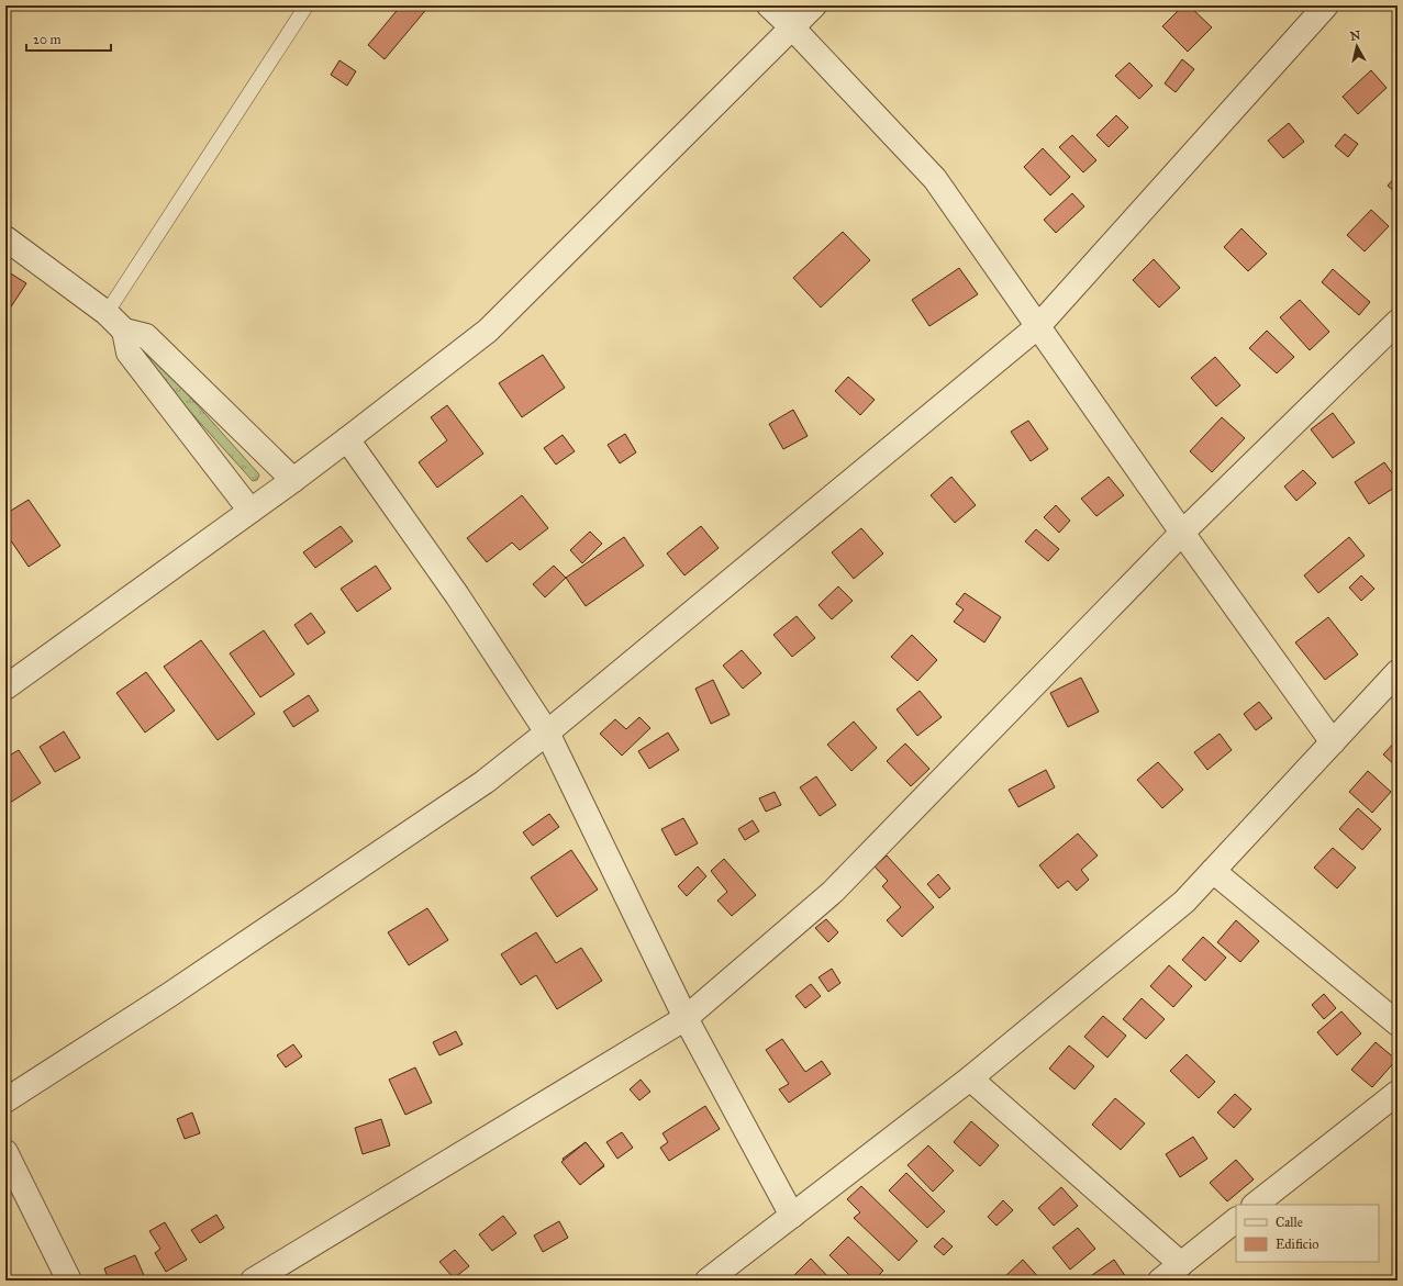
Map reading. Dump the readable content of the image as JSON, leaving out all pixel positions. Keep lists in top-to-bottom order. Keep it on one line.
{"legend":["Calle","Edificio"],"scale_bar":"20 m","north":"top"}
